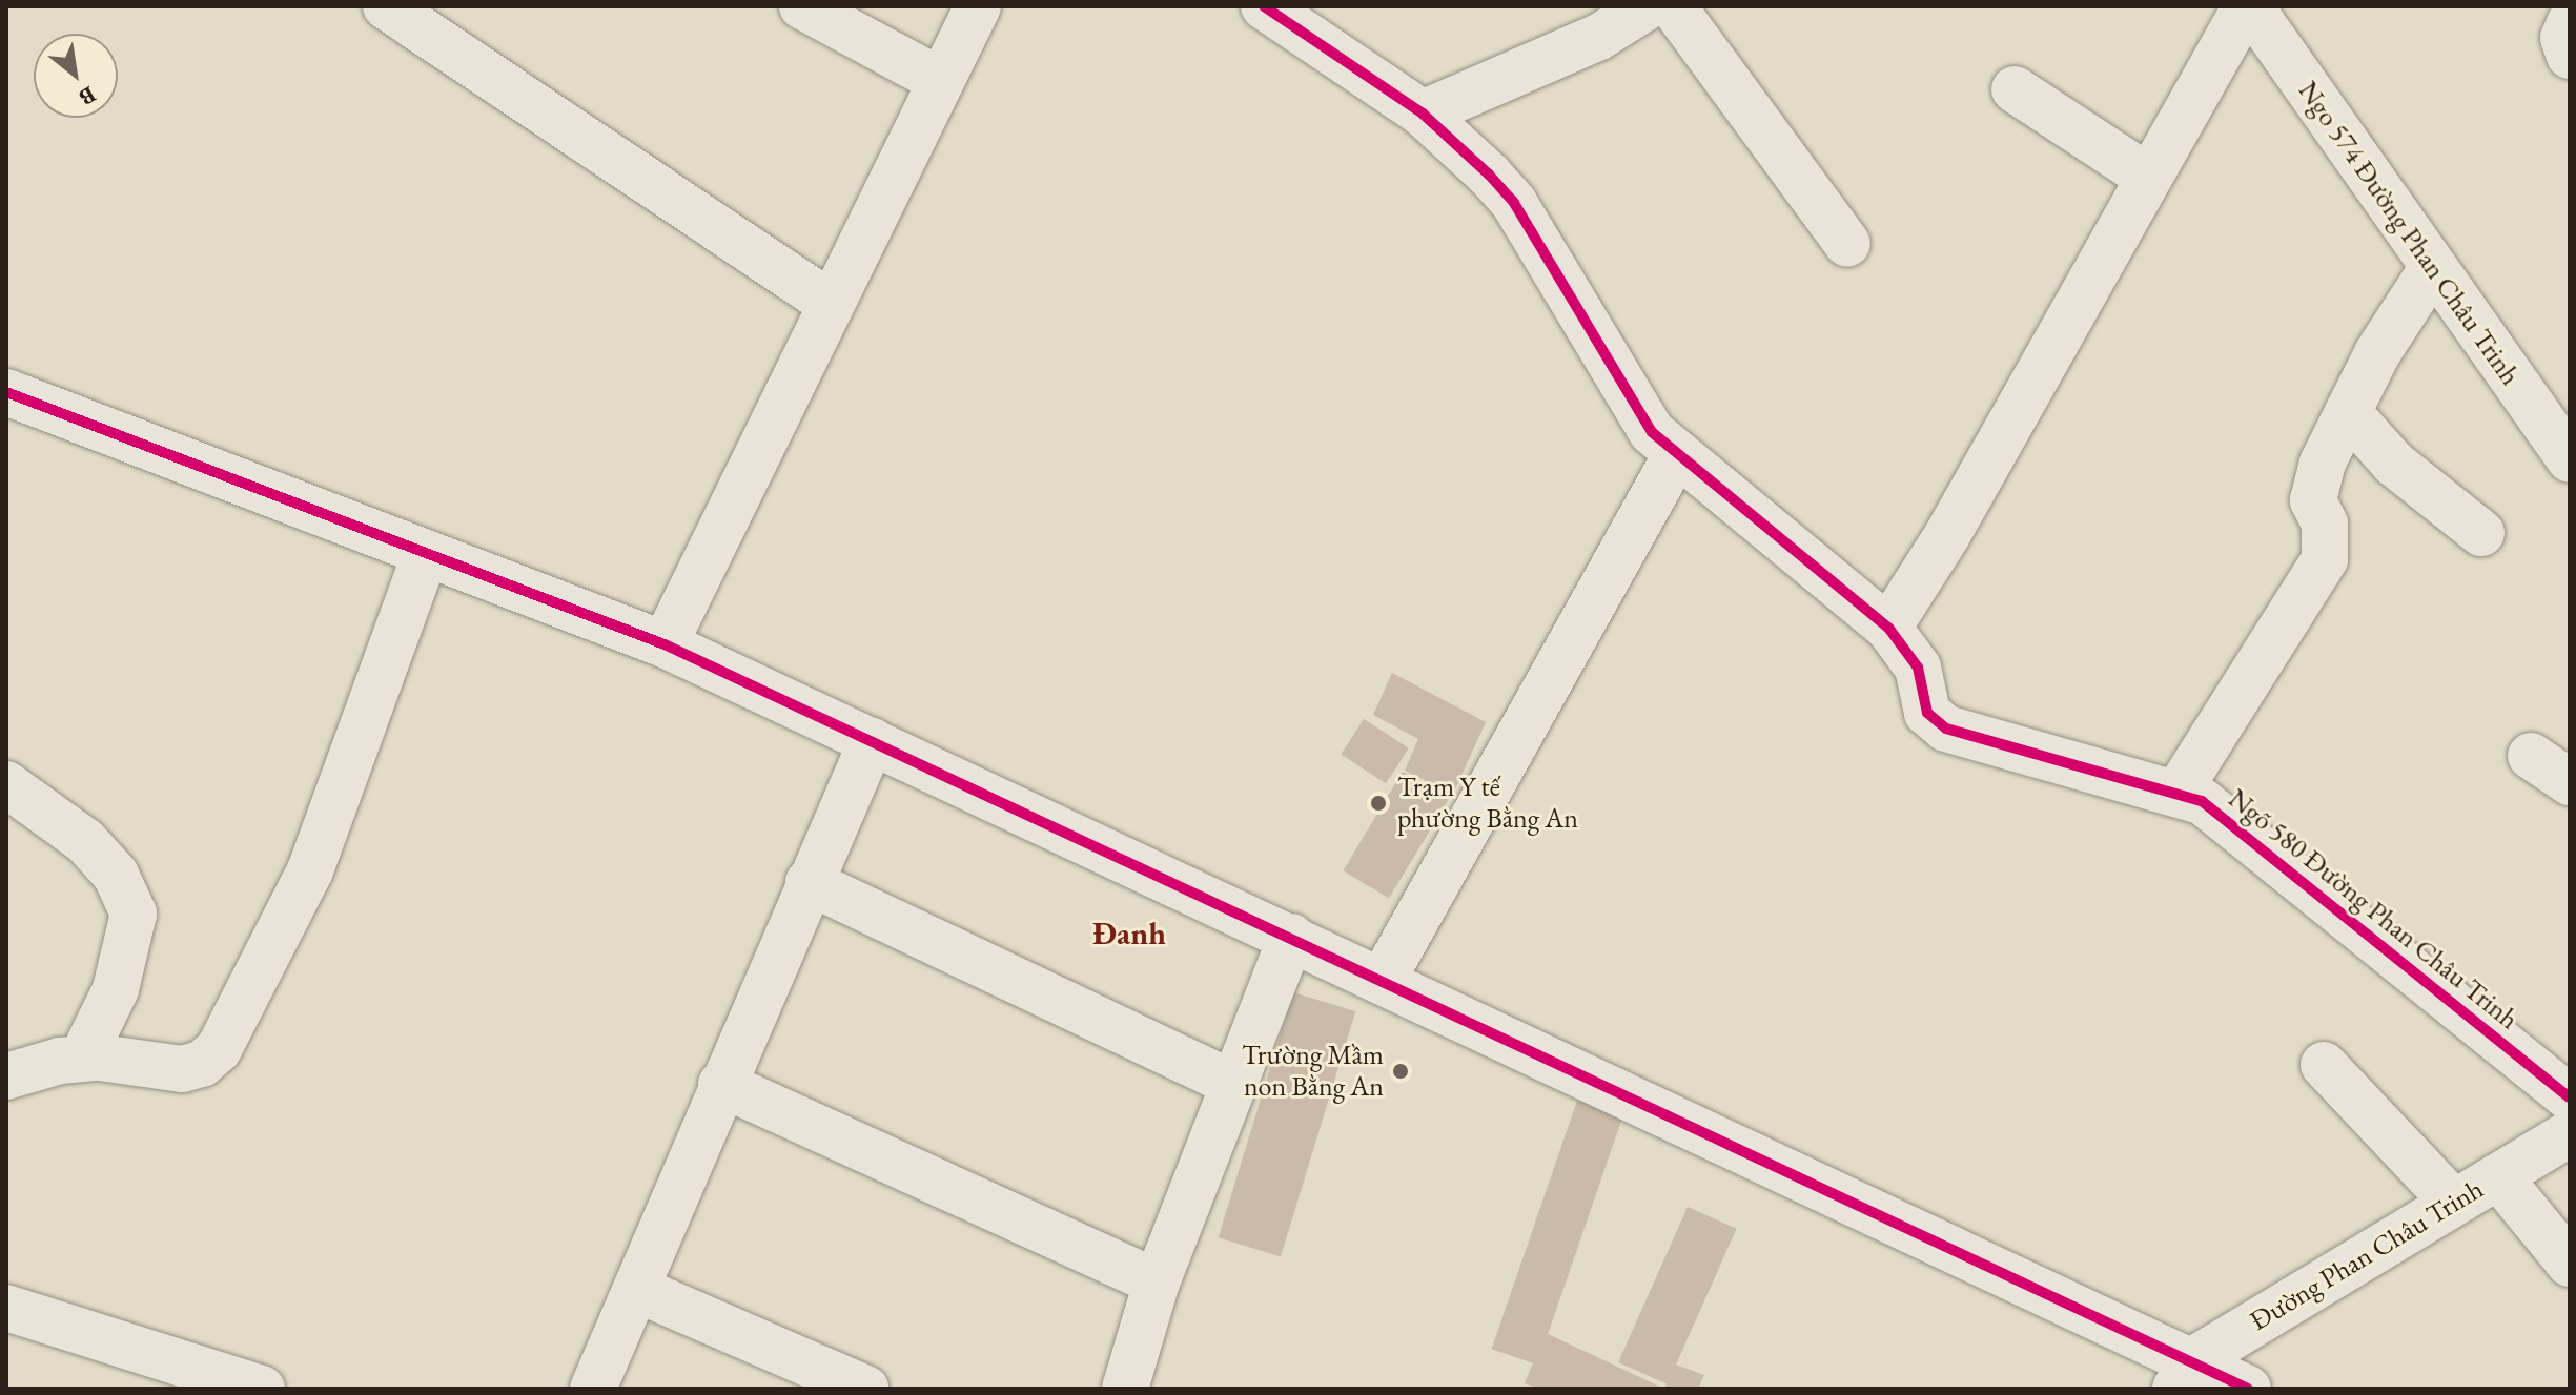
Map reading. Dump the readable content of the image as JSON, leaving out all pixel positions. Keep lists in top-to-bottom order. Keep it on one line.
{"streets":{"street":["Ngo 574 Đường Phan Châu Trinh","Ngõ 580 Đường Phan Châu Trinh","Đường Phan Châu Trinh"]},"districts":["Đanh"],"places":["Trạm Y tế phường Bằng An","Trường Mầm non Bằng An"],"north":"bottom right"}
